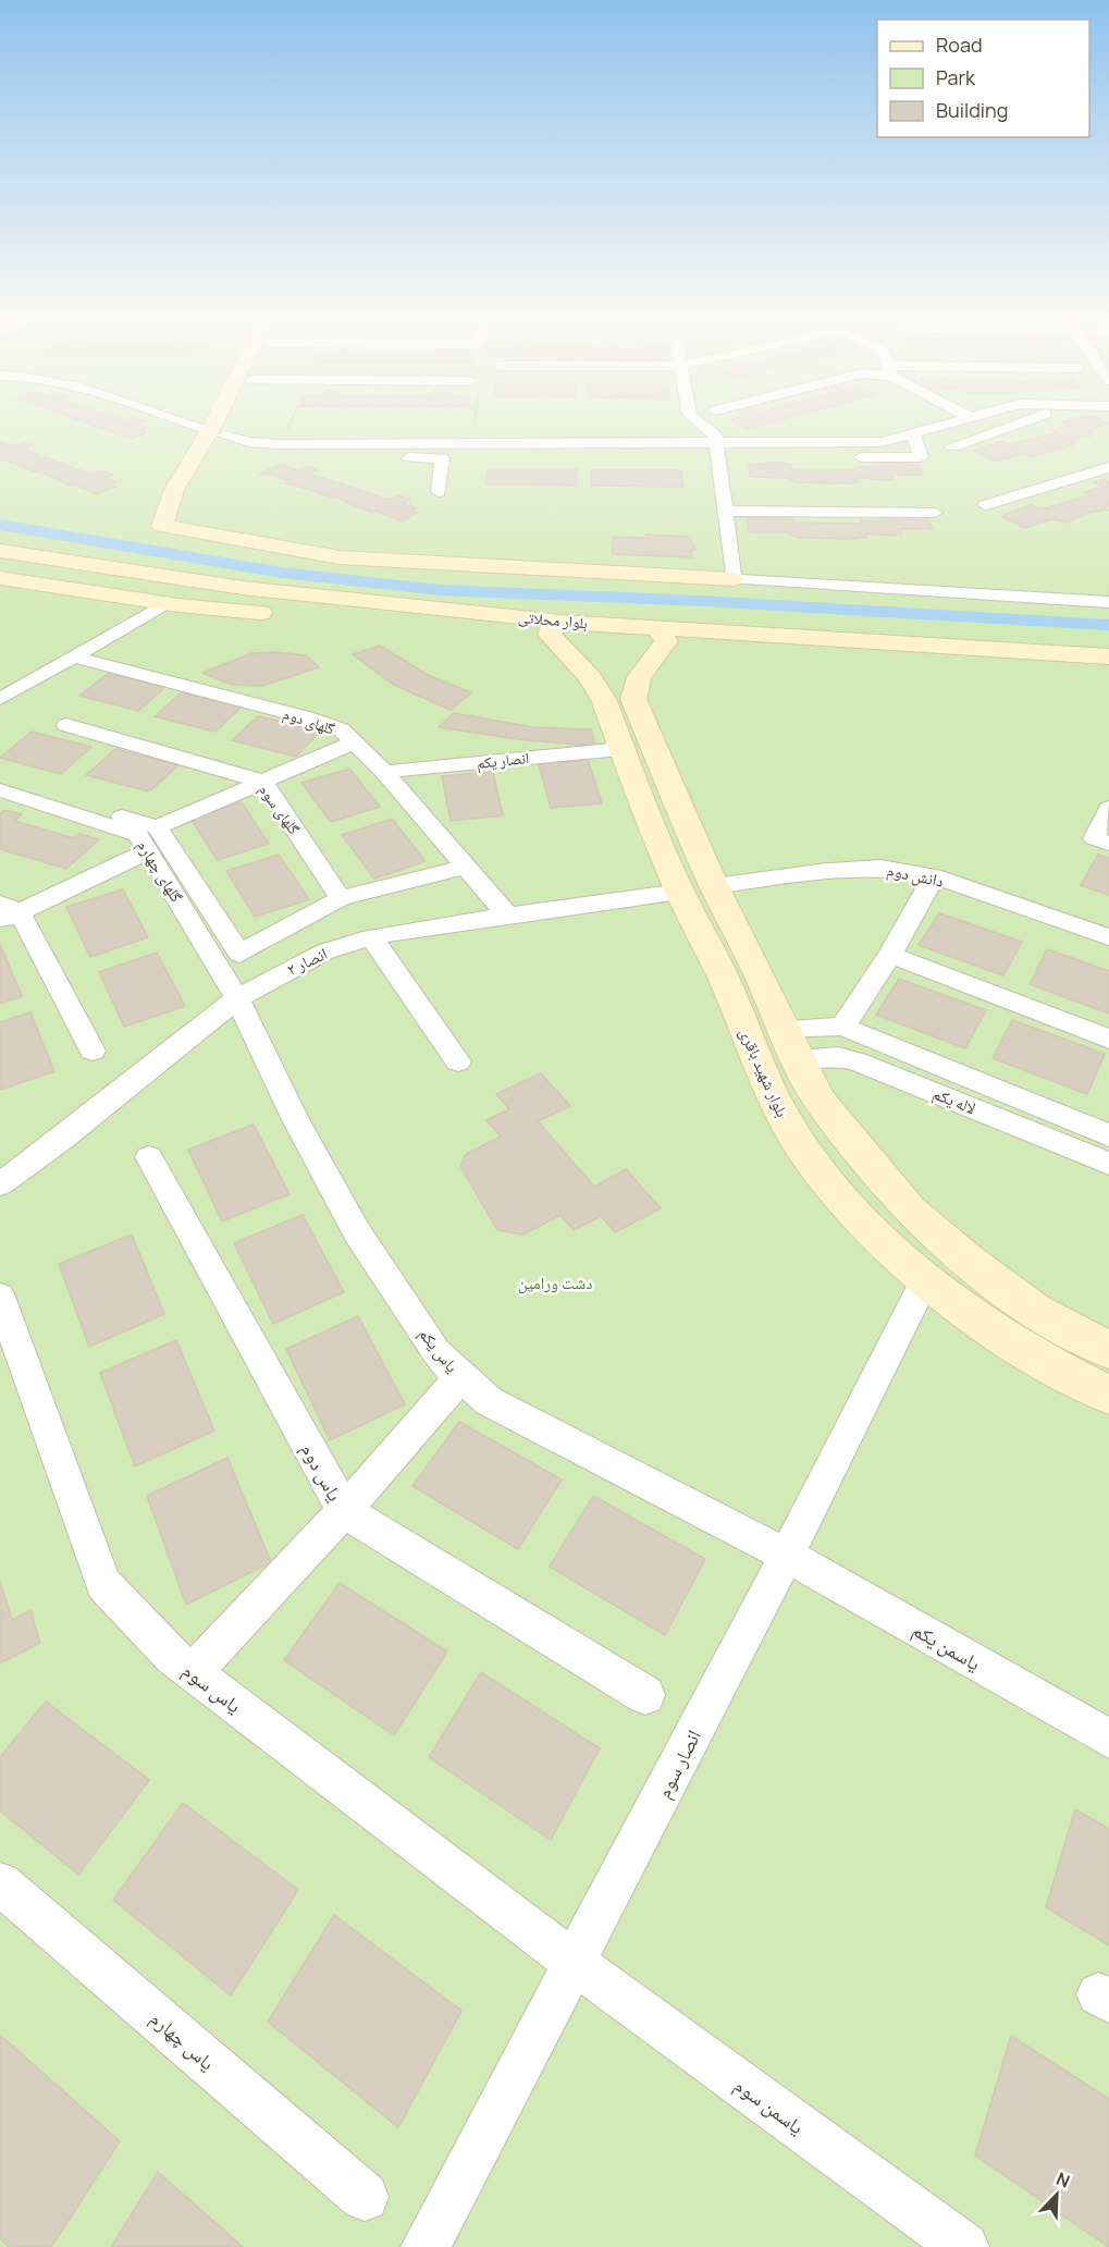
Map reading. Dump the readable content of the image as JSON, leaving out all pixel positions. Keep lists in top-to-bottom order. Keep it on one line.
{"streets":{"street":["بلوار محلاتی","گلهای دوم","انصار یکم","گلهای سوم","گلهای چهارم","دانش دوم","انصار ۲","بلوار شهید باقری","لاله یکم","یاس یکم","یاس دوم","یاسمن یکم","یاس سوم","انصار سوم","یاس چهارم","یاسمن سوم"]},"crossings":[["بلوار محلاتی","بلوار شهید باقری"],["گلهای دوم","انصار یکم"],["گلهای دوم","انصار ۲"],["انصار یکم","بلوار شهید باقری"],["گلهای چهارم","انصار ۲"],["گلهای چهارم","یاس یکم"],["انصار ۲","بلوار شهید باقری"],["انصار ۲","یاس یکم"],["بلوار شهید باقری","انصار سوم"],["یاس یکم","یاسمن یکم"],["یاس یکم","انصار سوم"],["یاسمن یکم","انصار سوم"],["یاس سوم","انصار سوم"],["یاس سوم","یاسمن سوم"],["انصار سوم","یاسمن سوم"]],"parks":["دشت ورامین"],"legend":["Road","Park","Building"],"north":"top right"}
